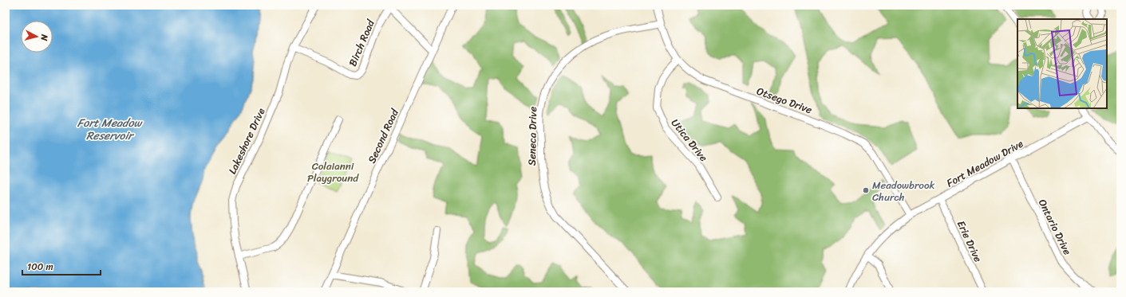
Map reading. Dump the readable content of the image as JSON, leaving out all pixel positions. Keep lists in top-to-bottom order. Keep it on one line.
{"streets":{"street":["Birch Road","Otsego Drive","Second Road","Seneca Drive","Utica Drive","Lakeshore Drive","Fort Meadow Drive","Ontario Drive","Erie Drive"]},"crossings":[["Birch Road","Lakeshore Drive"],["Otsego Drive","Seneca Drive"],["Otsego Drive","Utica Drive"],["Otsego Drive","Fort Meadow Drive"],["Fort Meadow Drive","Ontario Drive"],["Fort Meadow Drive","Erie Drive"]],"water":["Fort Meadow Reservoir"],"parks":["Colaianni Playground"],"places":["Meadowbrook Church"],"scale_bar":"100 m","north":"right"}
